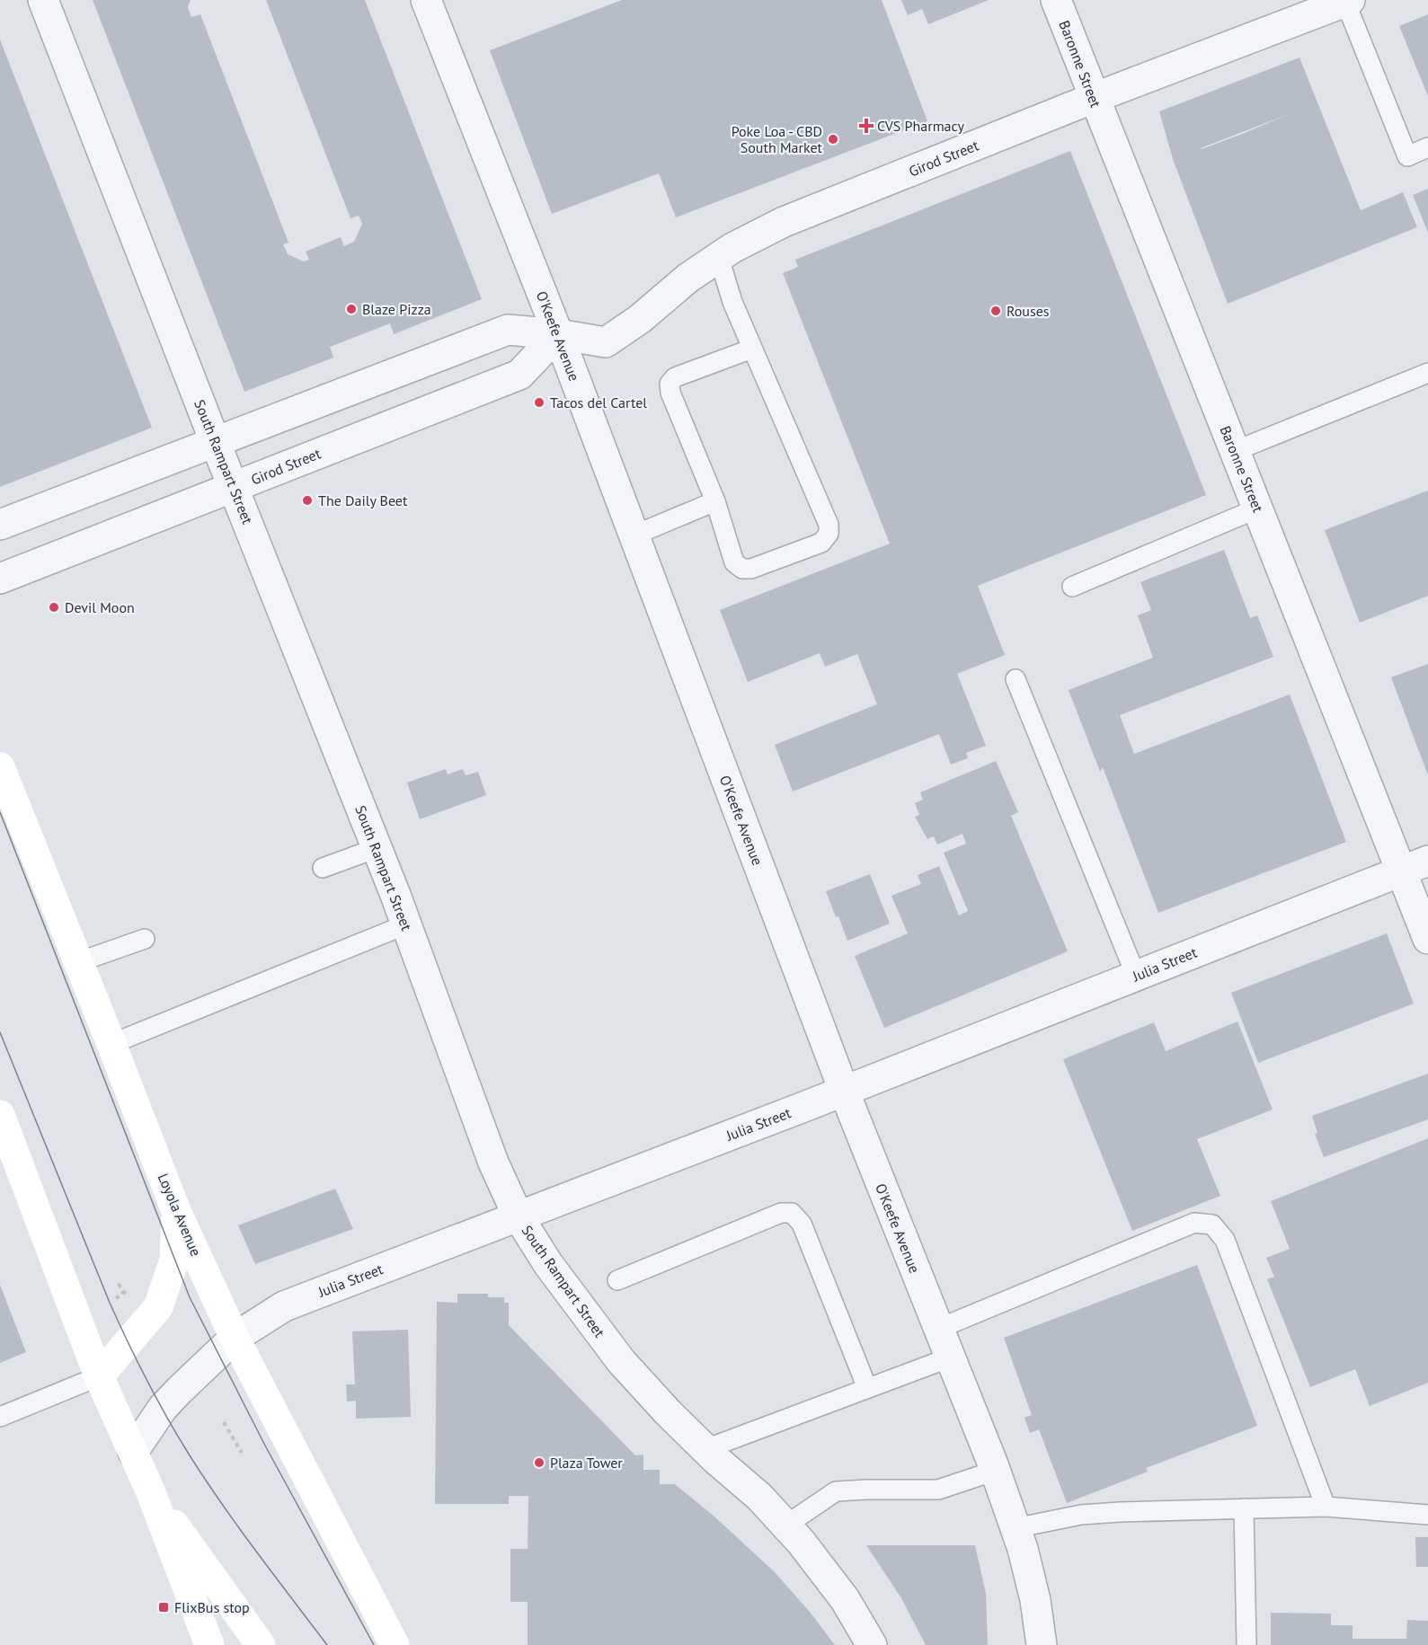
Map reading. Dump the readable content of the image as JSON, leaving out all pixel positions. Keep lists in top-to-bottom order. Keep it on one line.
{"streets":{"main road":["Loyola Avenue"],"street":["Baronne Street","Girod Street","O'Keefe Avenue","South Rampart Street","Julia Street"]},"crossings":[["Baronne Street","Girod Street"],["Baronne Street","Julia Street"],["Girod Street","O'Keefe Avenue"],["Girod Street","South Rampart Street"],["O'Keefe Avenue","Julia Street"],["South Rampart Street","Julia Street"],["Julia Street","Loyola Avenue"]],"places":{"health":["CVS Pharmacy"],"other":["Poke Loa - CBD South Market","Blaze Pizza","Rouses","Tacos del Cartel","The Daily Beet","Devil Moon","Plaza Tower"],"transit":["FlixBus stop"]}}
